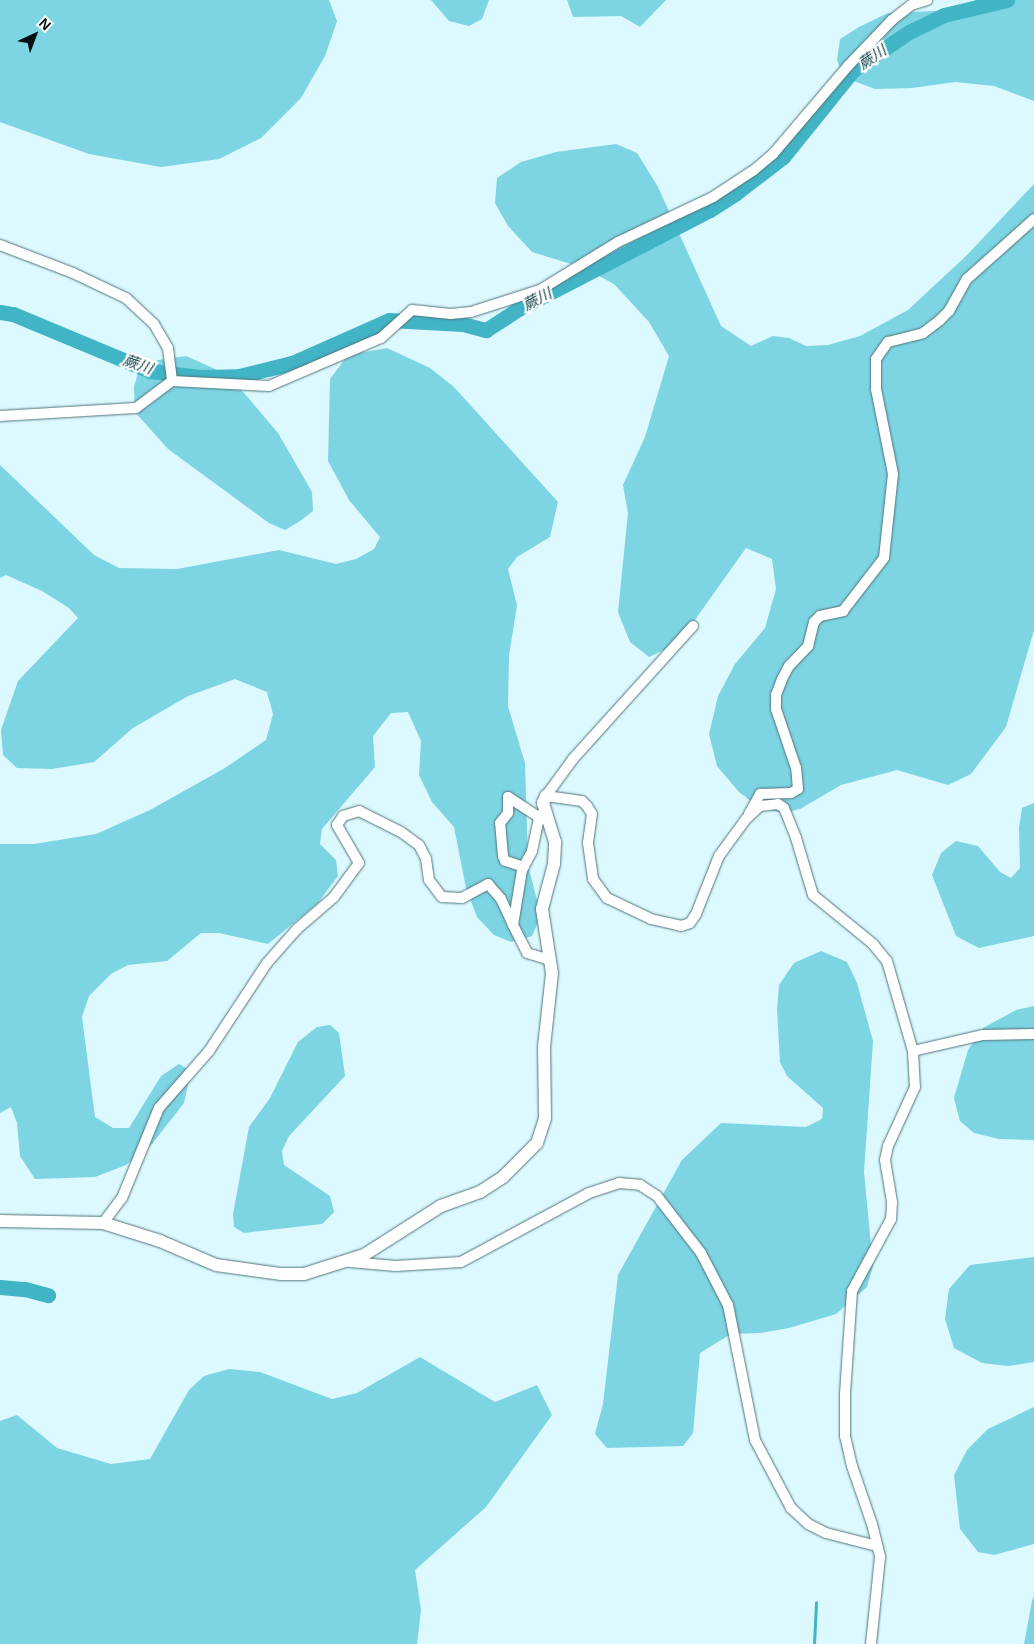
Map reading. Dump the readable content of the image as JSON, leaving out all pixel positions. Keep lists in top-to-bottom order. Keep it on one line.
{"water":["蕨川"],"north":"top right"}
